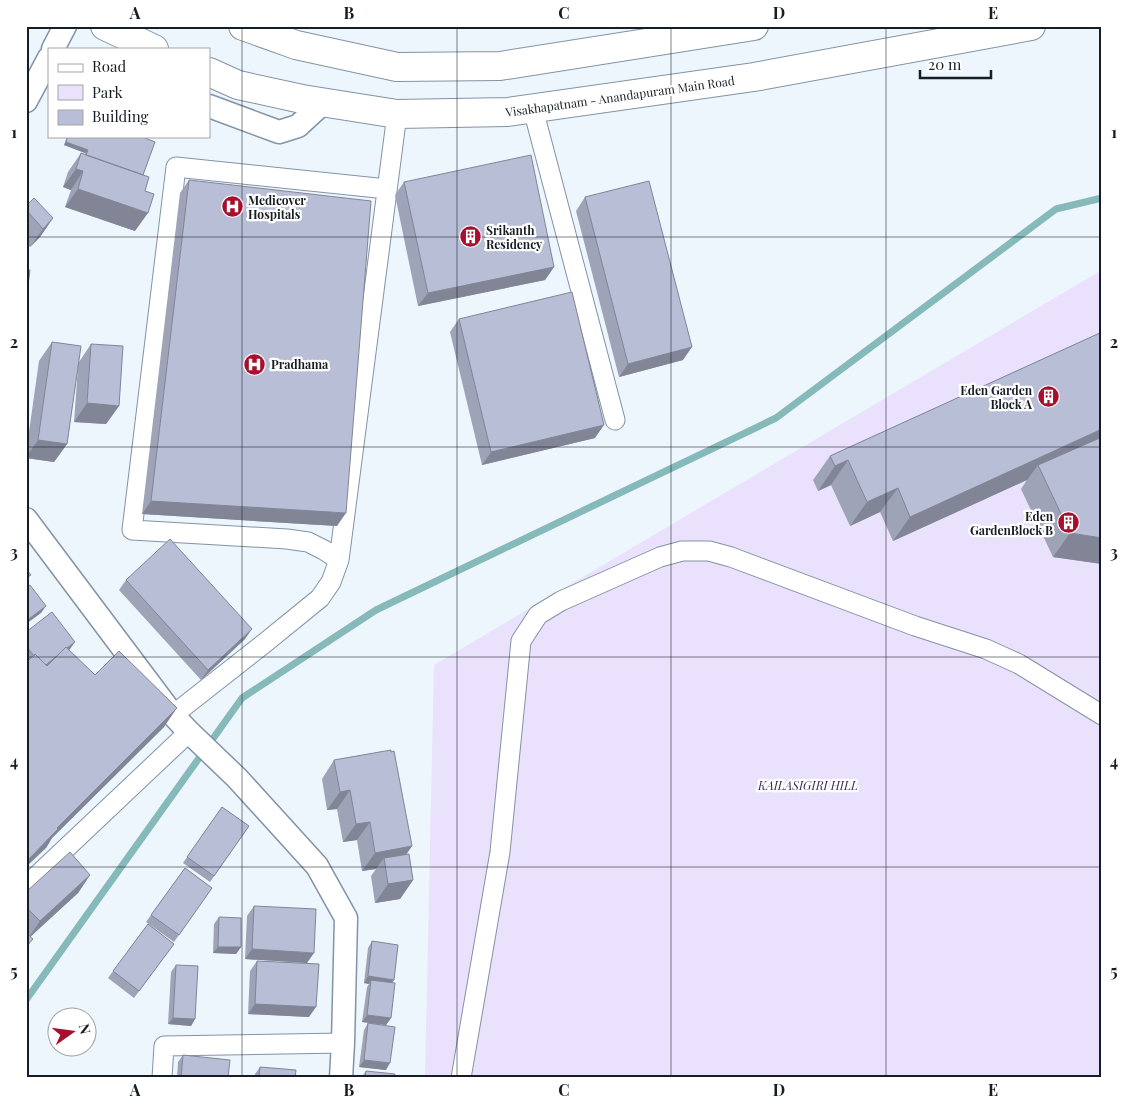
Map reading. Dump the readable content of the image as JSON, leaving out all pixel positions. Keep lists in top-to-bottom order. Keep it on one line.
{"streets":{"main road":["Visakhapatnam - Anandapuram Main Road"]},"parks":["KAILASIGIRI HILL"],"places":{"hospital":["Medicover Hospitals","Pradhama"],"building":["Srikanth Residency","Eden Garden Block A","Eden GardenBlock B"]},"legend":["Road","Park","Building"],"scale_bar":"20 m","north":"right","grid":{"columns":["A","B","C","D","E"],"rows":["1","2","3","4","5"]}}
